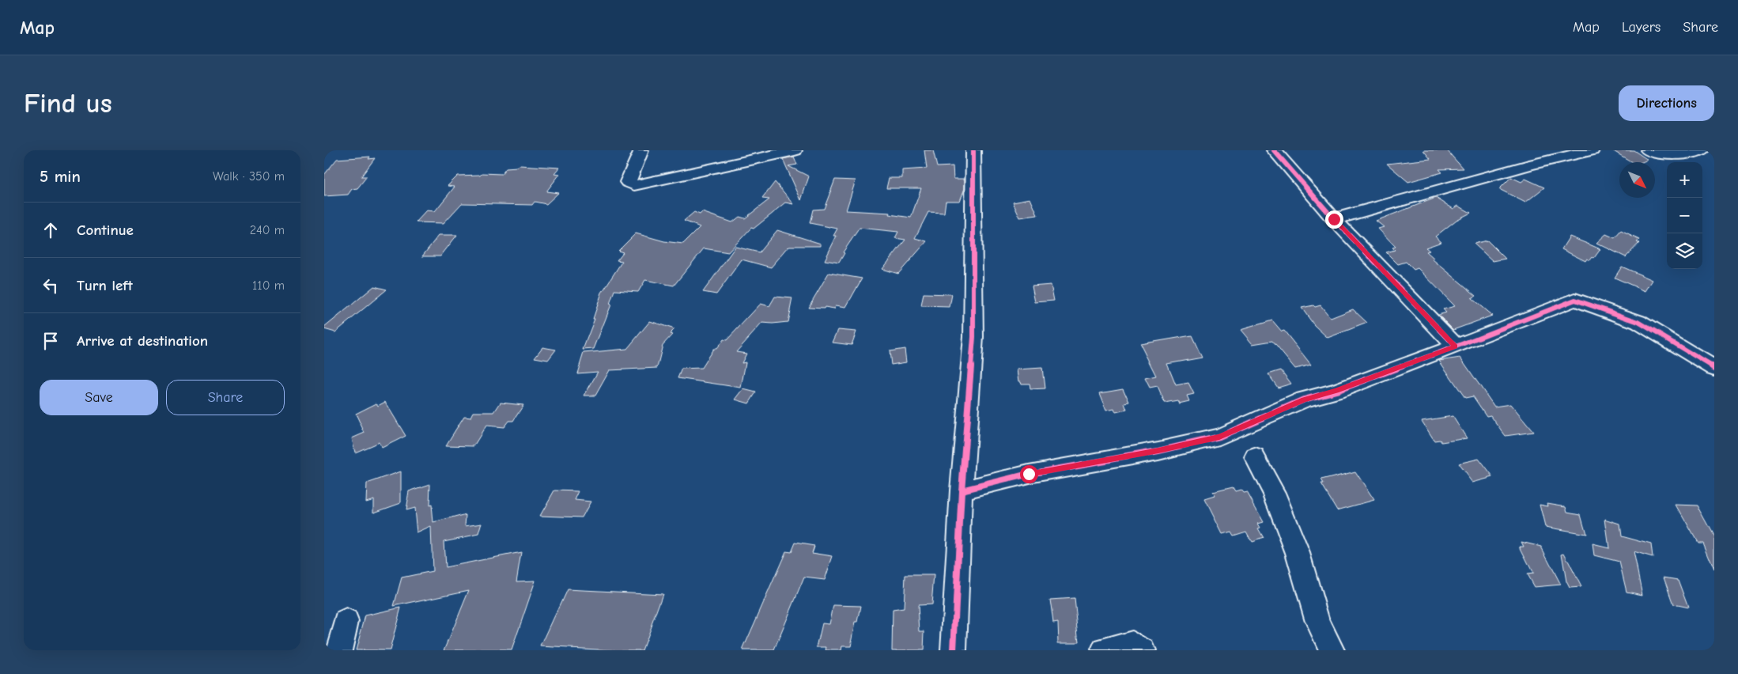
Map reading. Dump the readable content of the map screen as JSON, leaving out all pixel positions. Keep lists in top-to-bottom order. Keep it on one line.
{"north":"bottom right","page":{"header":"Map","nav":["Map","Layers","Share"],"buttons":["Directions",["Save","Share"]],"title":"Find us","heading":["5 min","Walk · 350 m"],"map_buttons":["+","−"],"list":[["Continue","240 m"],["Turn left","110 m"],"Arrive at destination"]}}
